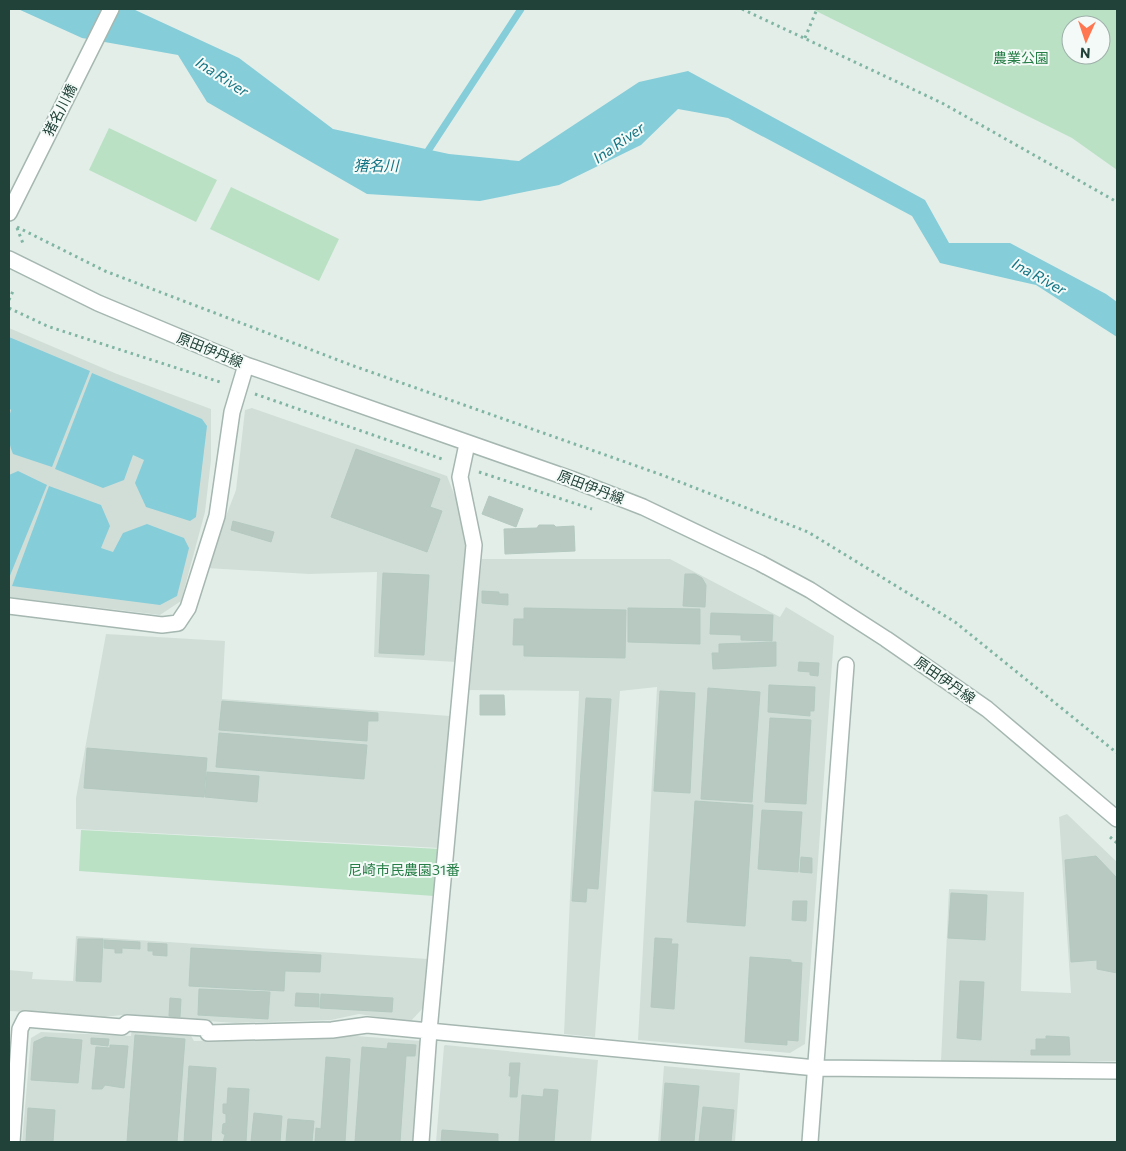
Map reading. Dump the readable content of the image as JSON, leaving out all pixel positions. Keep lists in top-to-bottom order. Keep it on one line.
{"streets":{"street":["猪名川橋","原田伊丹線"]},"water":["Ina River","猪名川"],"parks":["農業公園","尼崎市民農園31番"],"north":"bottom"}
